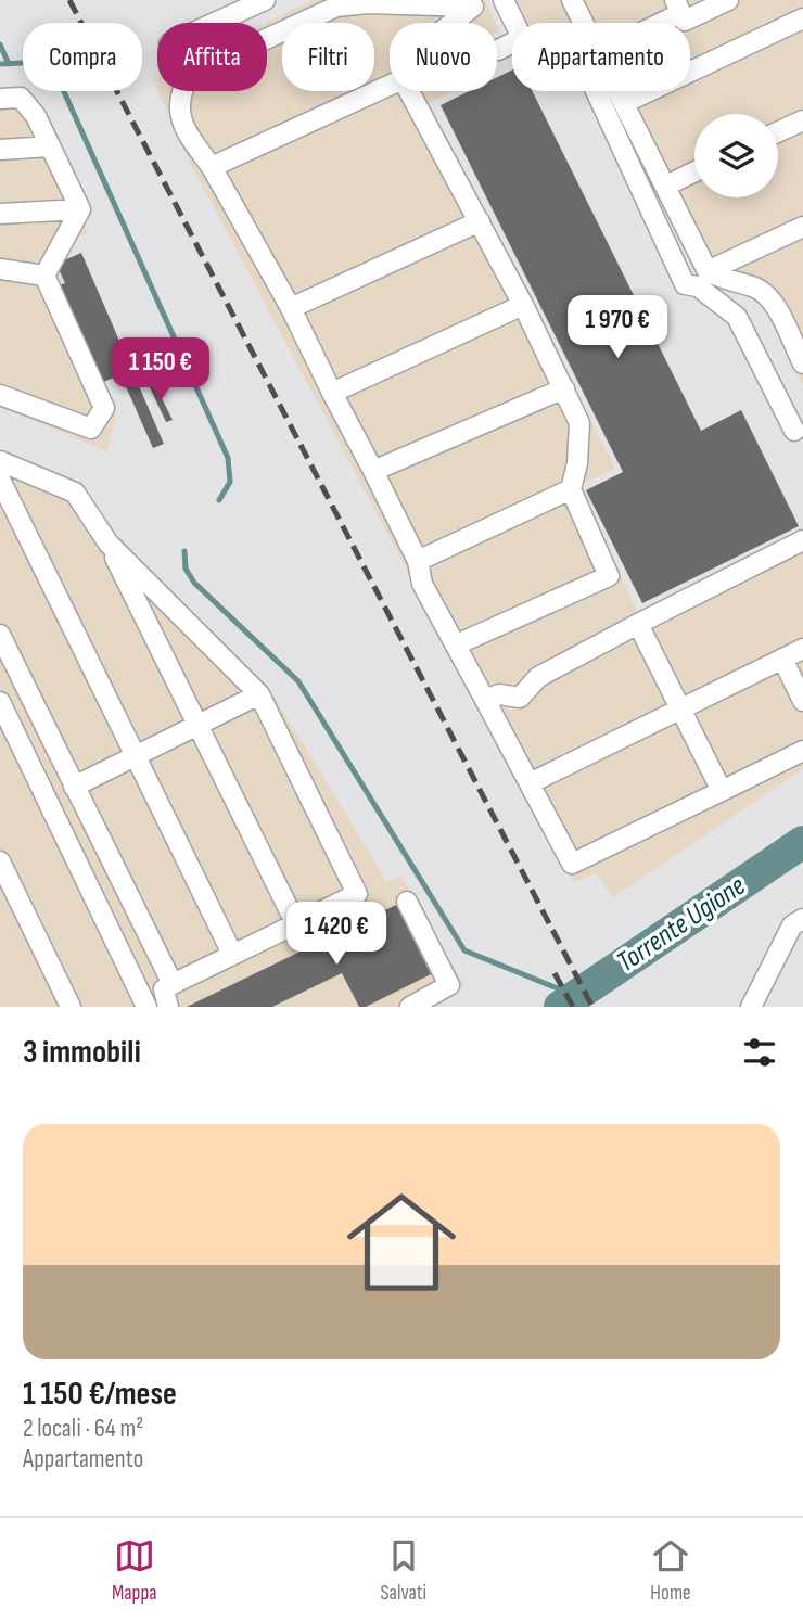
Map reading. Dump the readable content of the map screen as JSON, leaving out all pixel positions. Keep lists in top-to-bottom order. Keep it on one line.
{"water":["Torrente Ugione"],"page":{"chip":["Compra","Affitta","Filtri","Nuovo","Appartamento"],"price":["1 970 €","1 150 €","1 420 €"],"heading":"3 immobili","list":[{"name":"1 150 €/mese","note":"2 locali · 64 m² · Appartamento"}],"tabs":["Mappa","Salvati","Home"]}}
